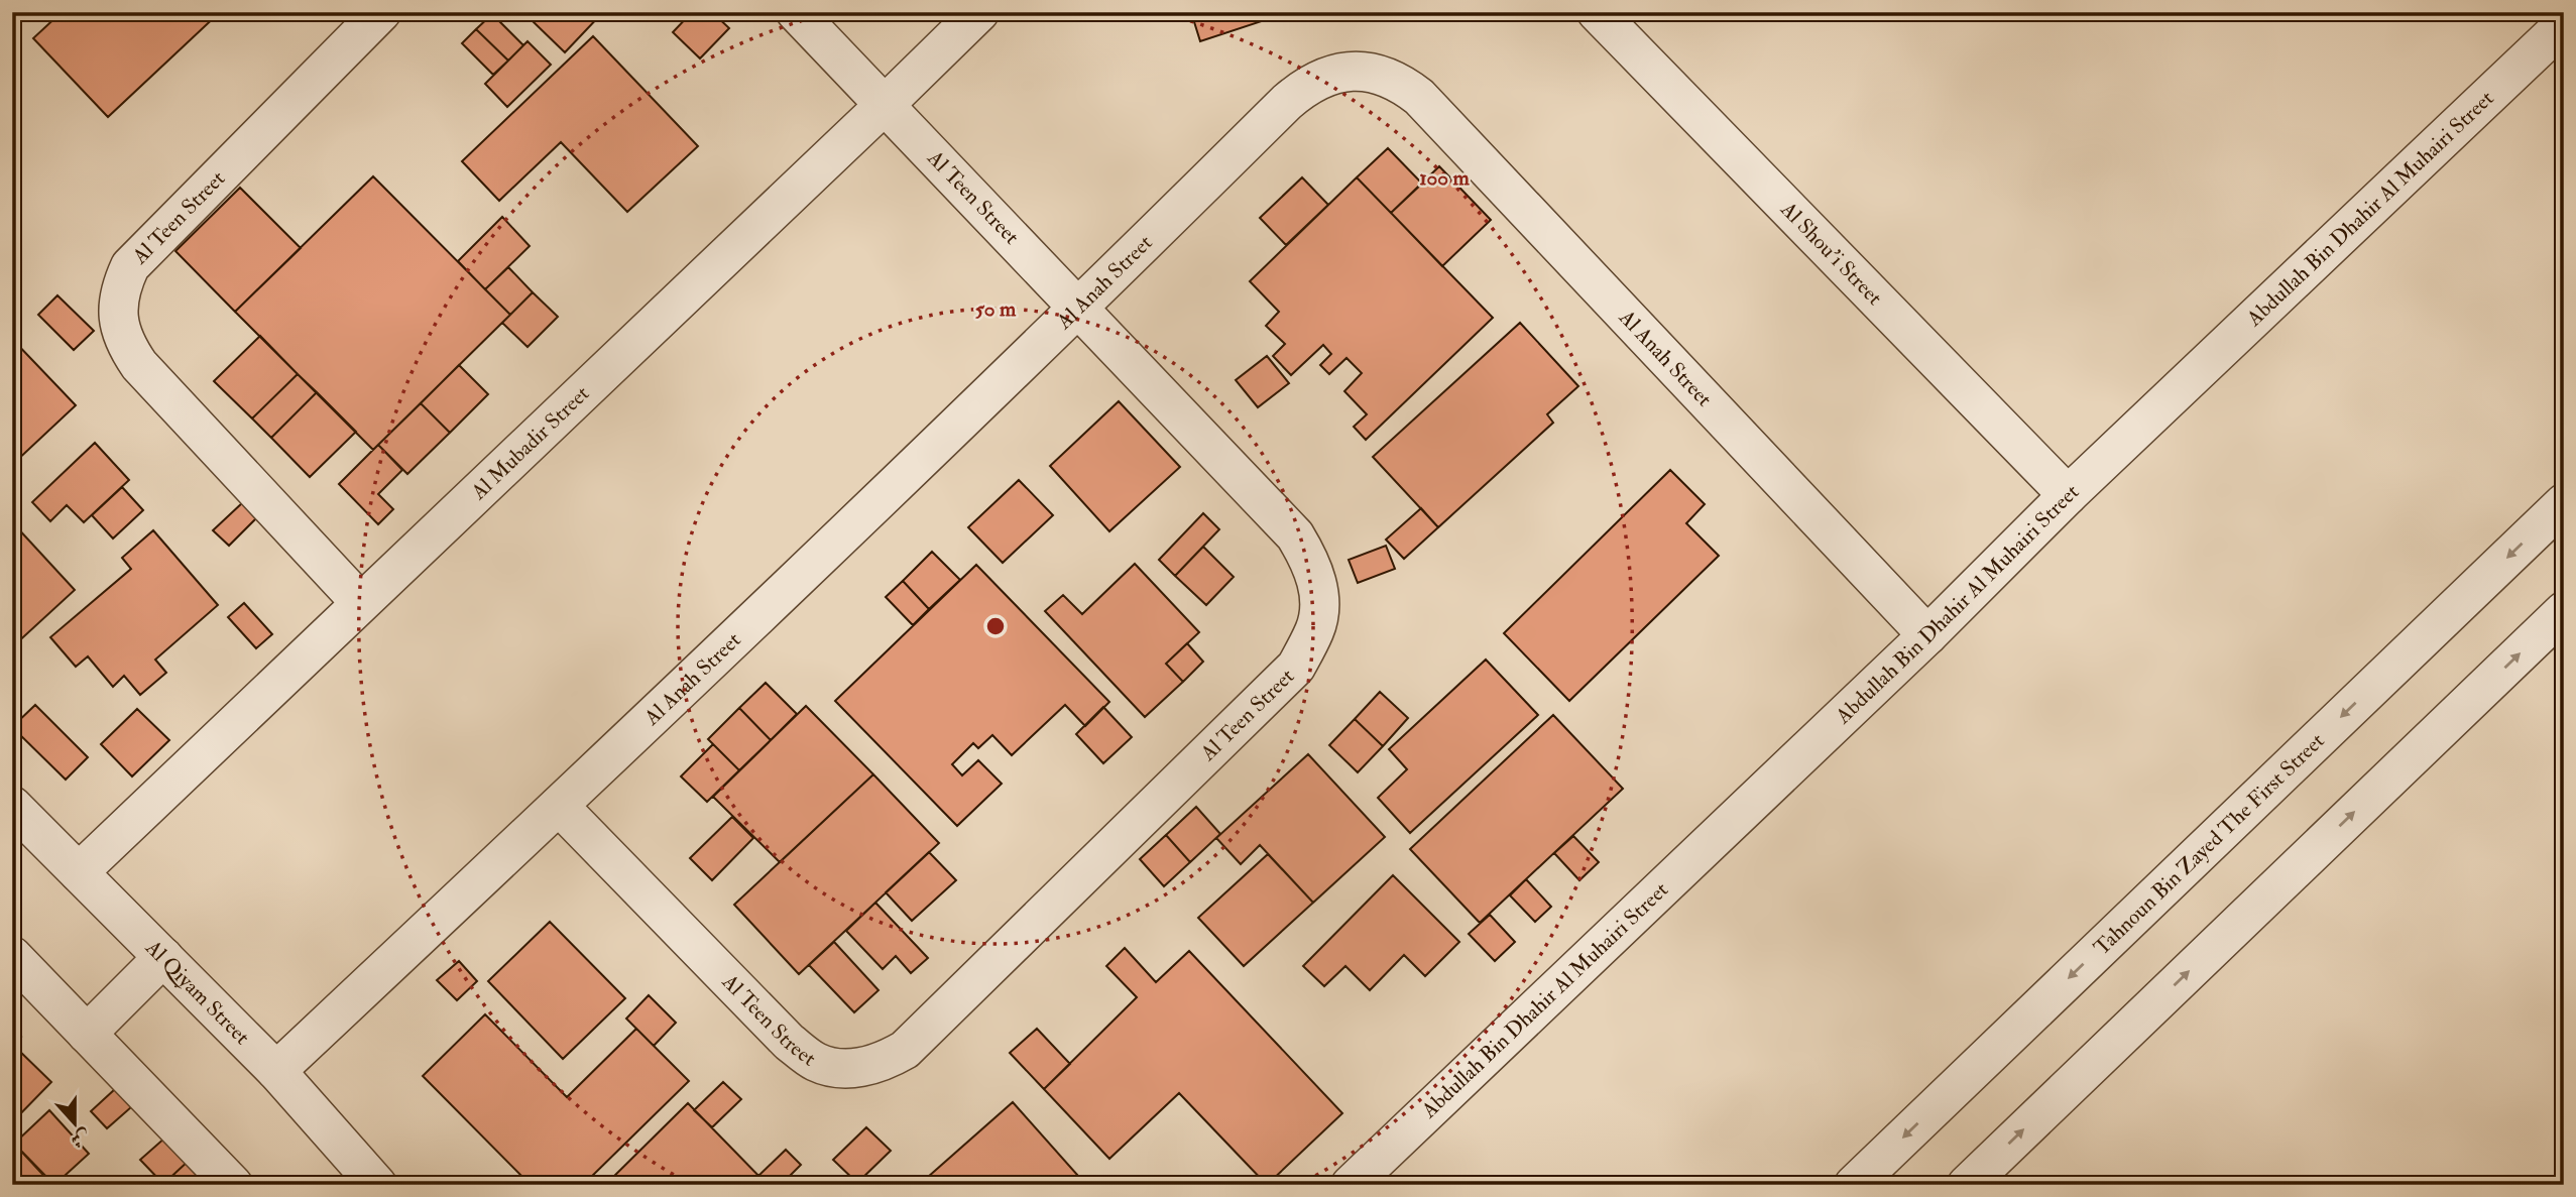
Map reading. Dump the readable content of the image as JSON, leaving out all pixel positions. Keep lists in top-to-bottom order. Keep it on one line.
{"streets":{"street":["Al Teen Street","Abdullah Bin Dhahir Al Muhairi Street","Al Shou'i Street","Al Anah Street","Al Mubadir Street","Tahnoun Bin Zayed The First Street","Al Qiyam Street"]},"crossings":[["Al Teen Street","Al Anah Street"],["Al Teen Street","Al Mubadir Street"],["Abdullah Bin Dhahir Al Muhairi Street","Al Shou'i Street"],["Abdullah Bin Dhahir Al Muhairi Street","Al Anah Street"],["Al Anah Street","Al Qiyam Street"],["Al Mubadir Street","Al Qiyam Street"]],"north":"bottom","rings":["100 m","50 m"]}
